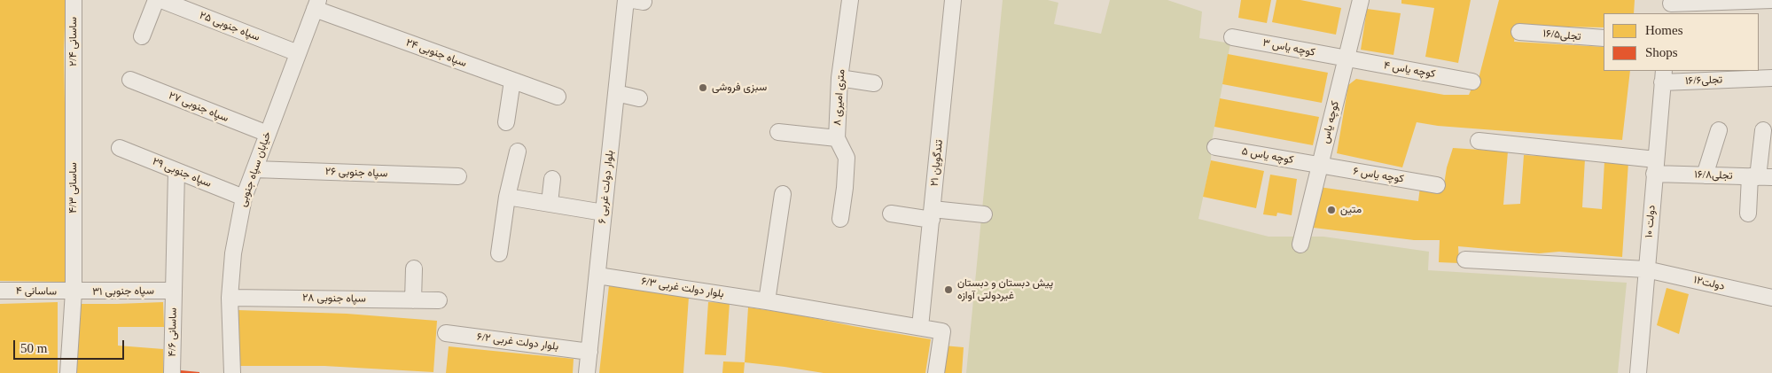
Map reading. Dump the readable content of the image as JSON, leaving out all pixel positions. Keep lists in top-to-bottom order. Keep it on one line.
{"streets":{"street":["۲۵ سپاه جنوبی","تجلی۱۶/۵","۲/۴ ساسانی","کوچه یاس ۳","۲۴ سپاه جنوبی","کوچه یاس ۴","تجلی۱۶/۶","۸ متری امیری","۲۷ سپاه جنوبی","کوچه یاس","کوچه یاس ۵","۲۱ تندگویان","خیابان سپاه جنوبی","۲۹ سپاه جنوبی","۲۶ سپاه جنوبی","کوچه یاس ۶","تجلی۱۶/۸","بلوار دولت غربی ۶","۴/۳ ساسانی","۱۰ دولت","۱۲دولت","بلوار دولت غربی ۶/۳","۴ ساسانی","۳۱ سپاه جنوبی","۲۸ سپاه جنوبی","۴/۶ ساسانی","بلوار دولت غربی ۶/۲"]},"crossings":[["۲۵ سپاه جنوبی","خیابان سپاه جنوبی"],["۲/۴ ساسانی","۴/۳ ساسانی"],["کوچه یاس ۳","کوچه یاس ۴"],["کوچه یاس ۳","کوچه یاس"],["۲۴ سپاه جنوبی","خیابان سپاه جنوبی"],["کوچه یاس ۴","کوچه یاس"],["تجلی۱۶/۶","۱۰ دولت"],["۲۷ سپاه جنوبی","خیابان سپاه جنوبی"],["کوچه یاس","کوچه یاس ۵"],["کوچه یاس","کوچه یاس ۶"],["کوچه یاس ۵","کوچه یاس ۶"],["۲۱ تندگویان","بلوار دولت غربی ۶/۳"],["خیابان سپاه جنوبی","۲۹ سپاه جنوبی"],["خیابان سپاه جنوبی","۲۶ سپاه جنوبی"],["خیابان سپاه جنوبی","۲۸ سپاه جنوبی"],["۲۹ سپاه جنوبی","۴/۶ ساسانی"],["تجلی۱۶/۸","۱۰ دولت"],["بلوار دولت غربی ۶","بلوار دولت غربی ۶/۳"],["بلوار دولت غربی ۶","بلوار دولت غربی ۶/۲"],["۴/۳ ساسانی","۴ ساسانی"],["۴/۳ ساسانی","۳۱ سپاه جنوبی"],["۱۰ دولت","۱۲دولت"],["۴ ساسانی","۳۱ سپاه جنوبی"],["۳۱ سپاه جنوبی","۴/۶ ساسانی"]],"places":["سبزی فروشی","متین","پیش دبستان و دبستان غیردولتی آوازه"],"legend":["Homes","Shops"],"scale_bar":"50 m"}
